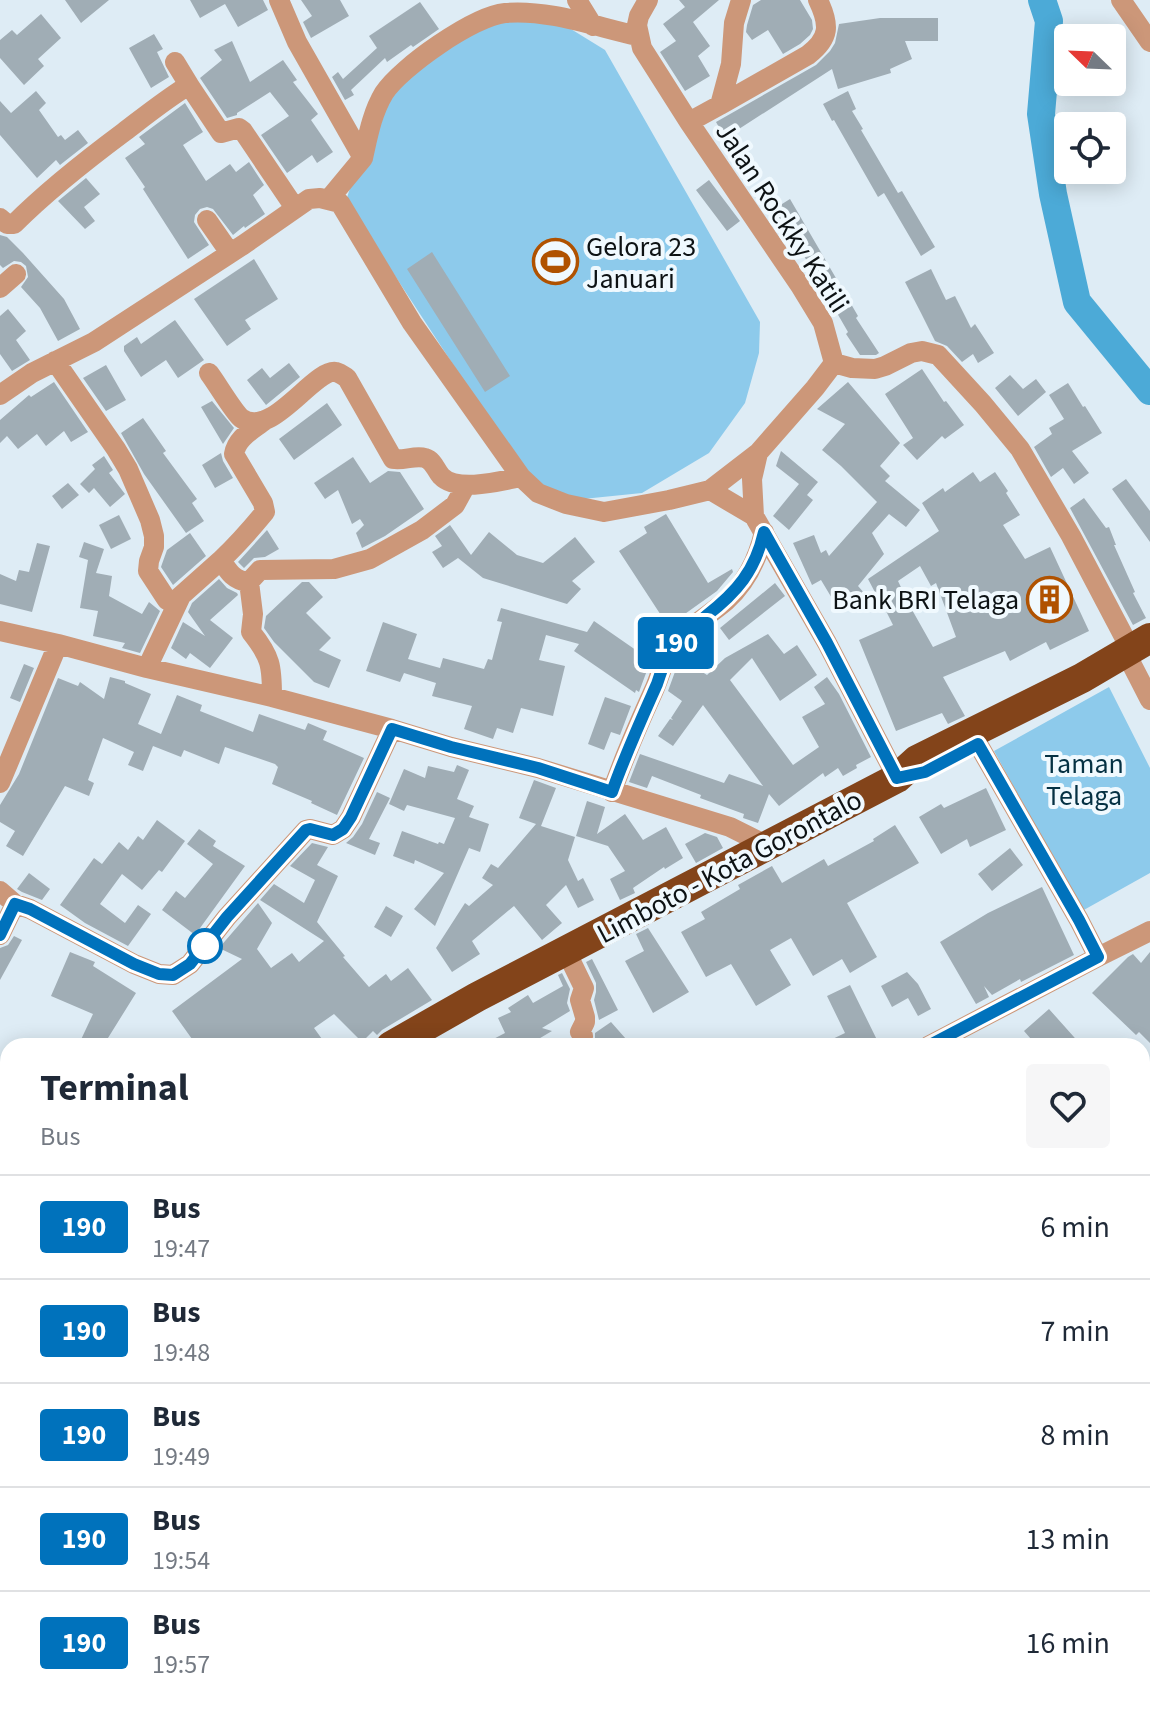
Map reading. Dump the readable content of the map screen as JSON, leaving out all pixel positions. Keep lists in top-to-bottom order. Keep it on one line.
{"streets":{"highway":["Limboto - Kota Gorontalo"],"street":["Jalan Rockky Katili"]},"parks":["Taman Telaga"],"places":{"sports":["Gelora 23 Januari"],"building":["Bank BRI Telaga"]},"lines":["bus line 190"],"north":"top left","page":{"on_map":"190","heading":["Terminal","Bus"],"list":[{"mark":"190","name":"Bus","note":"19:47","value":"6 min"},{"mark":"190","name":"Bus","note":"19:48","value":"7 min"},{"mark":"190","name":"Bus","note":"19:49","value":"8 min"},{"mark":"190","name":"Bus","note":"19:54","value":"13 min"},{"mark":"190","name":"Bus","note":"19:57","value":"16 min"}]}}
